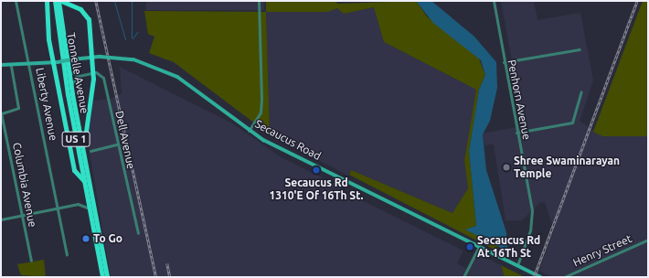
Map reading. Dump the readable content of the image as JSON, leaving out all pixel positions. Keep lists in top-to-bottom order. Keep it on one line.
{"streets":{"highway":["Tonnelle Avenue","US 1"],"main road":["Secaucus Road"],"street":["Penhorn Avenue","Liberty Avenue","Dell Avenue","Columbia Avenue","Henry Street"]},"crossings":[["Penhorn Avenue","Secaucus Road"],["Liberty Avenue","Secaucus Road"]],"places":["Shree Swaminarayan Temple","Secaucus Rd 1310'E Of 16Th St.","To Go","Secaucus Rd At 16Th St"]}
